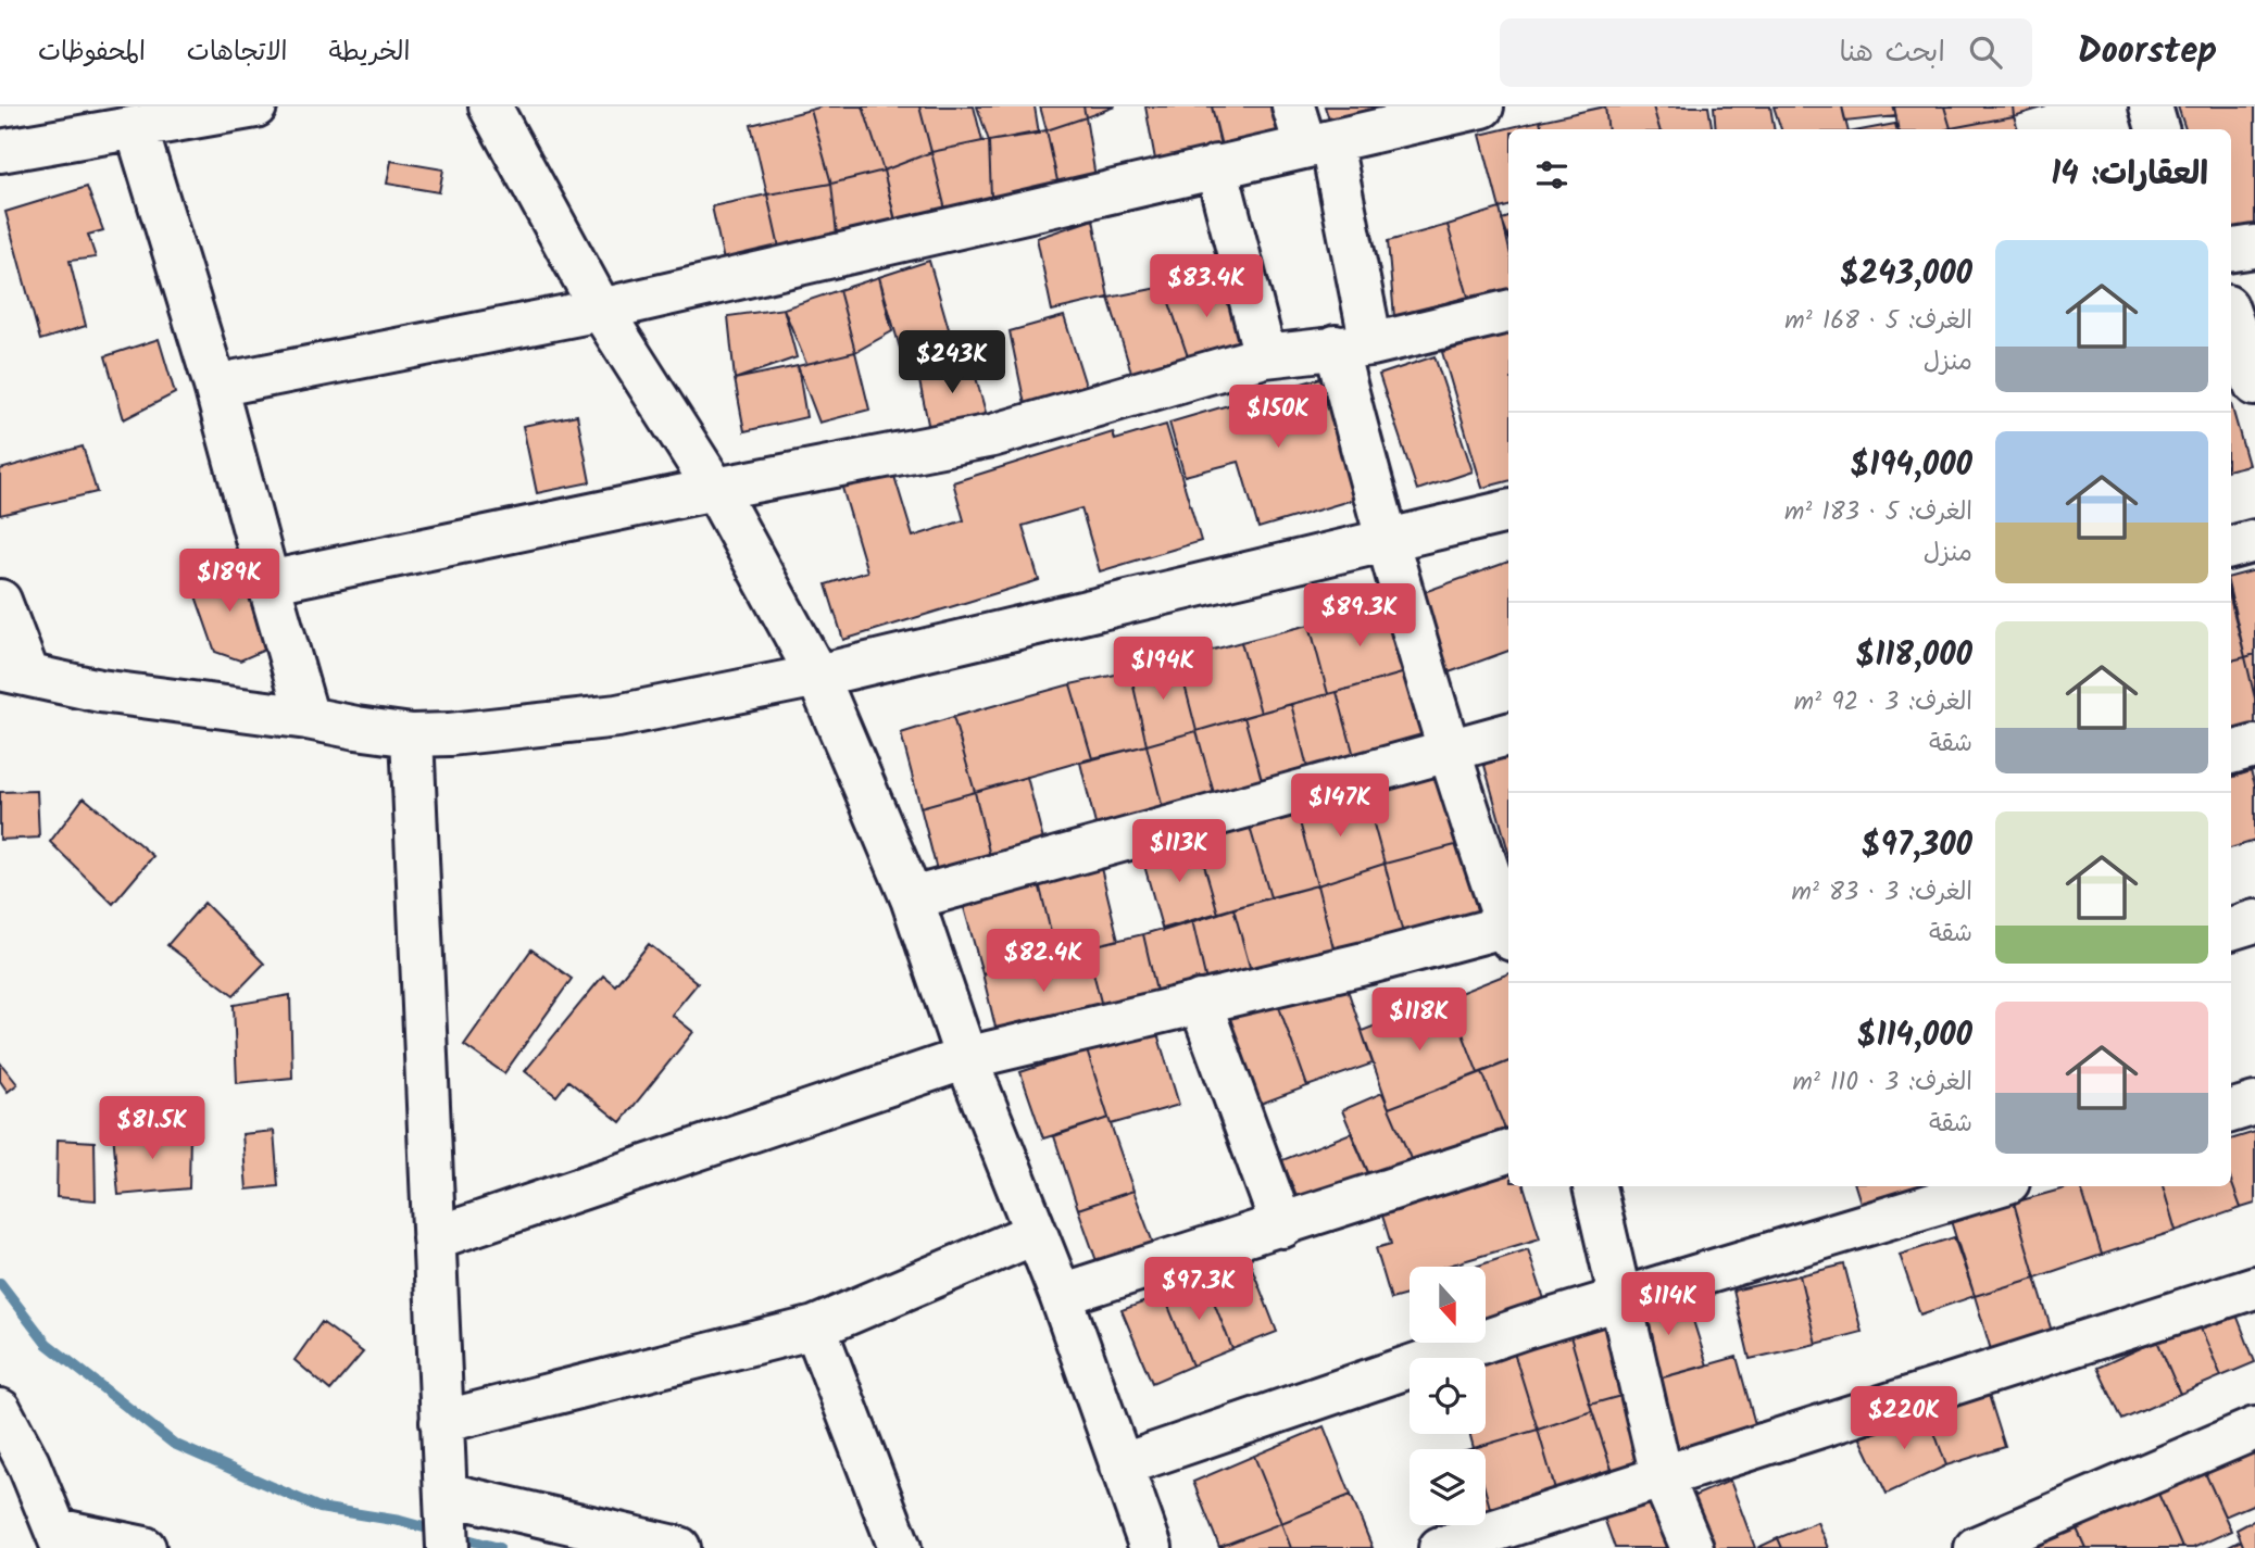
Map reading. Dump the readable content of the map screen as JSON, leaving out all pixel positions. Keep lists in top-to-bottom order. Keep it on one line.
{"north":"bottom","page":{"header":"Doorstep","search":"ابحث هنا","nav":["الخريطة","الاتجاهات","المحفوظات"],"heading":"العقارات: 14","list":[{"name":"$243,000","note":"الغرف: 5 · 168 m² · منزل"},{"name":"$194,000","note":"الغرف: 5 · 183 m² · منزل"},{"name":"$118,000","note":"الغرف: 3 · 92 m² · شقة"},{"name":"$97,300","note":"الغرف: 3 · 83 m² · شقة"},{"name":"$114,000","note":"الغرف: 3 · 110 m² · شقة"}],"price":["$83.4K","$243K","$150K","$189K","$89.3K","$194K","$147K","$113K","$82.4K","$118K","$81.5K","$97.3K","$114K","$220K"]}}
